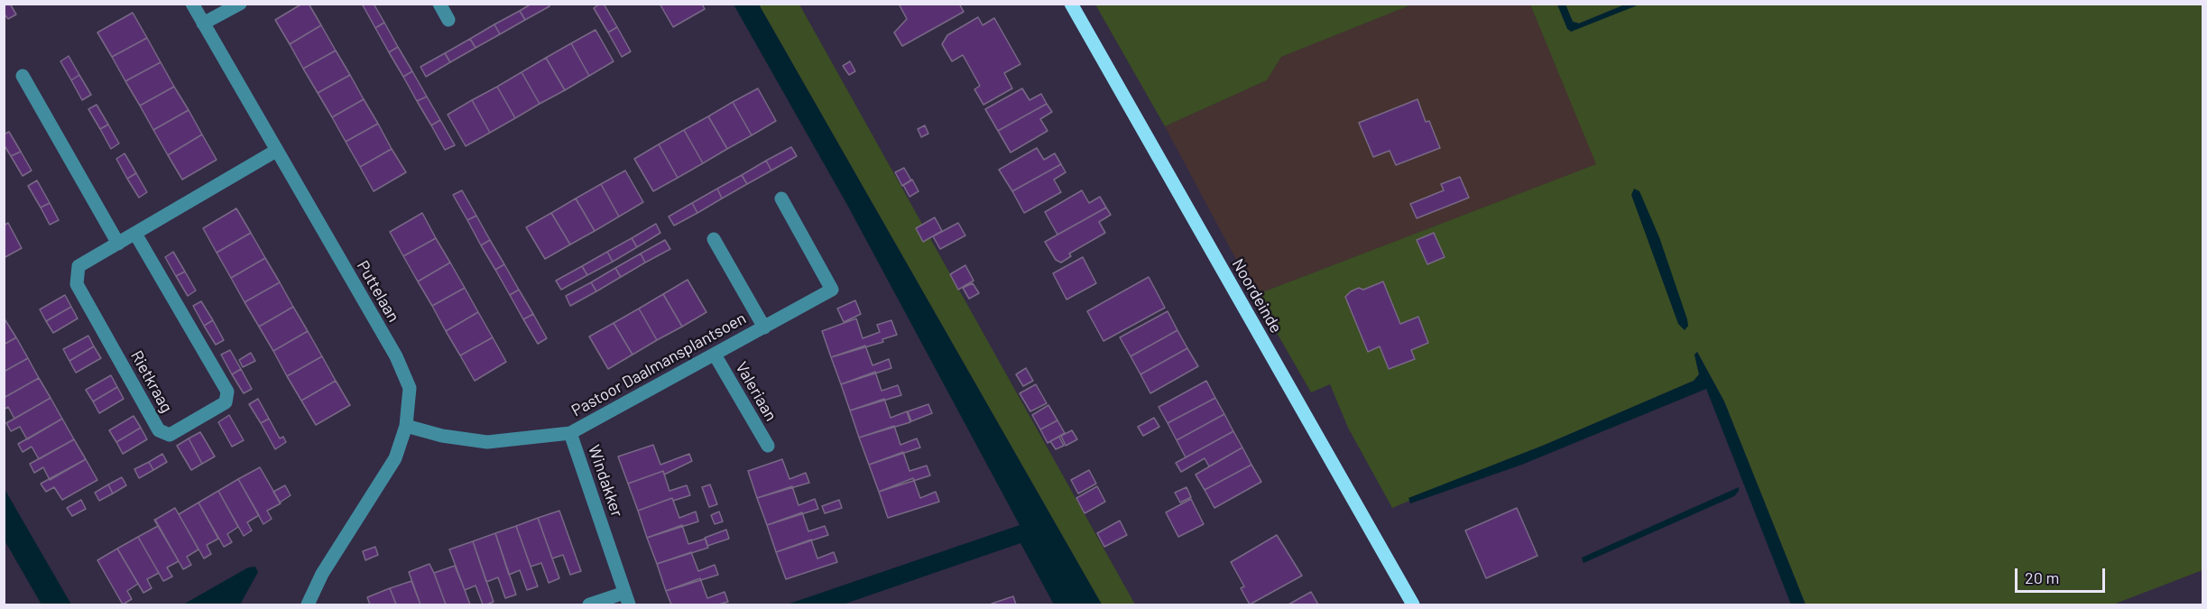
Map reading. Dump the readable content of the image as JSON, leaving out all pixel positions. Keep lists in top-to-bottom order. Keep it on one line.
{"streets":{"main road":["Noordeinde"],"street":["Puttelaan","Pastoor Daalmansplantsoen","Rietkraag","Valeriaan","Windakker"]},"crossings":[["Puttelaan","Rietkraag"],["Puttelaan","Windakker"],["Pastoor Daalmansplantsoen","Valeriaan"],["Pastoor Daalmansplantsoen","Windakker"]],"scale_bar":"20 m"}
